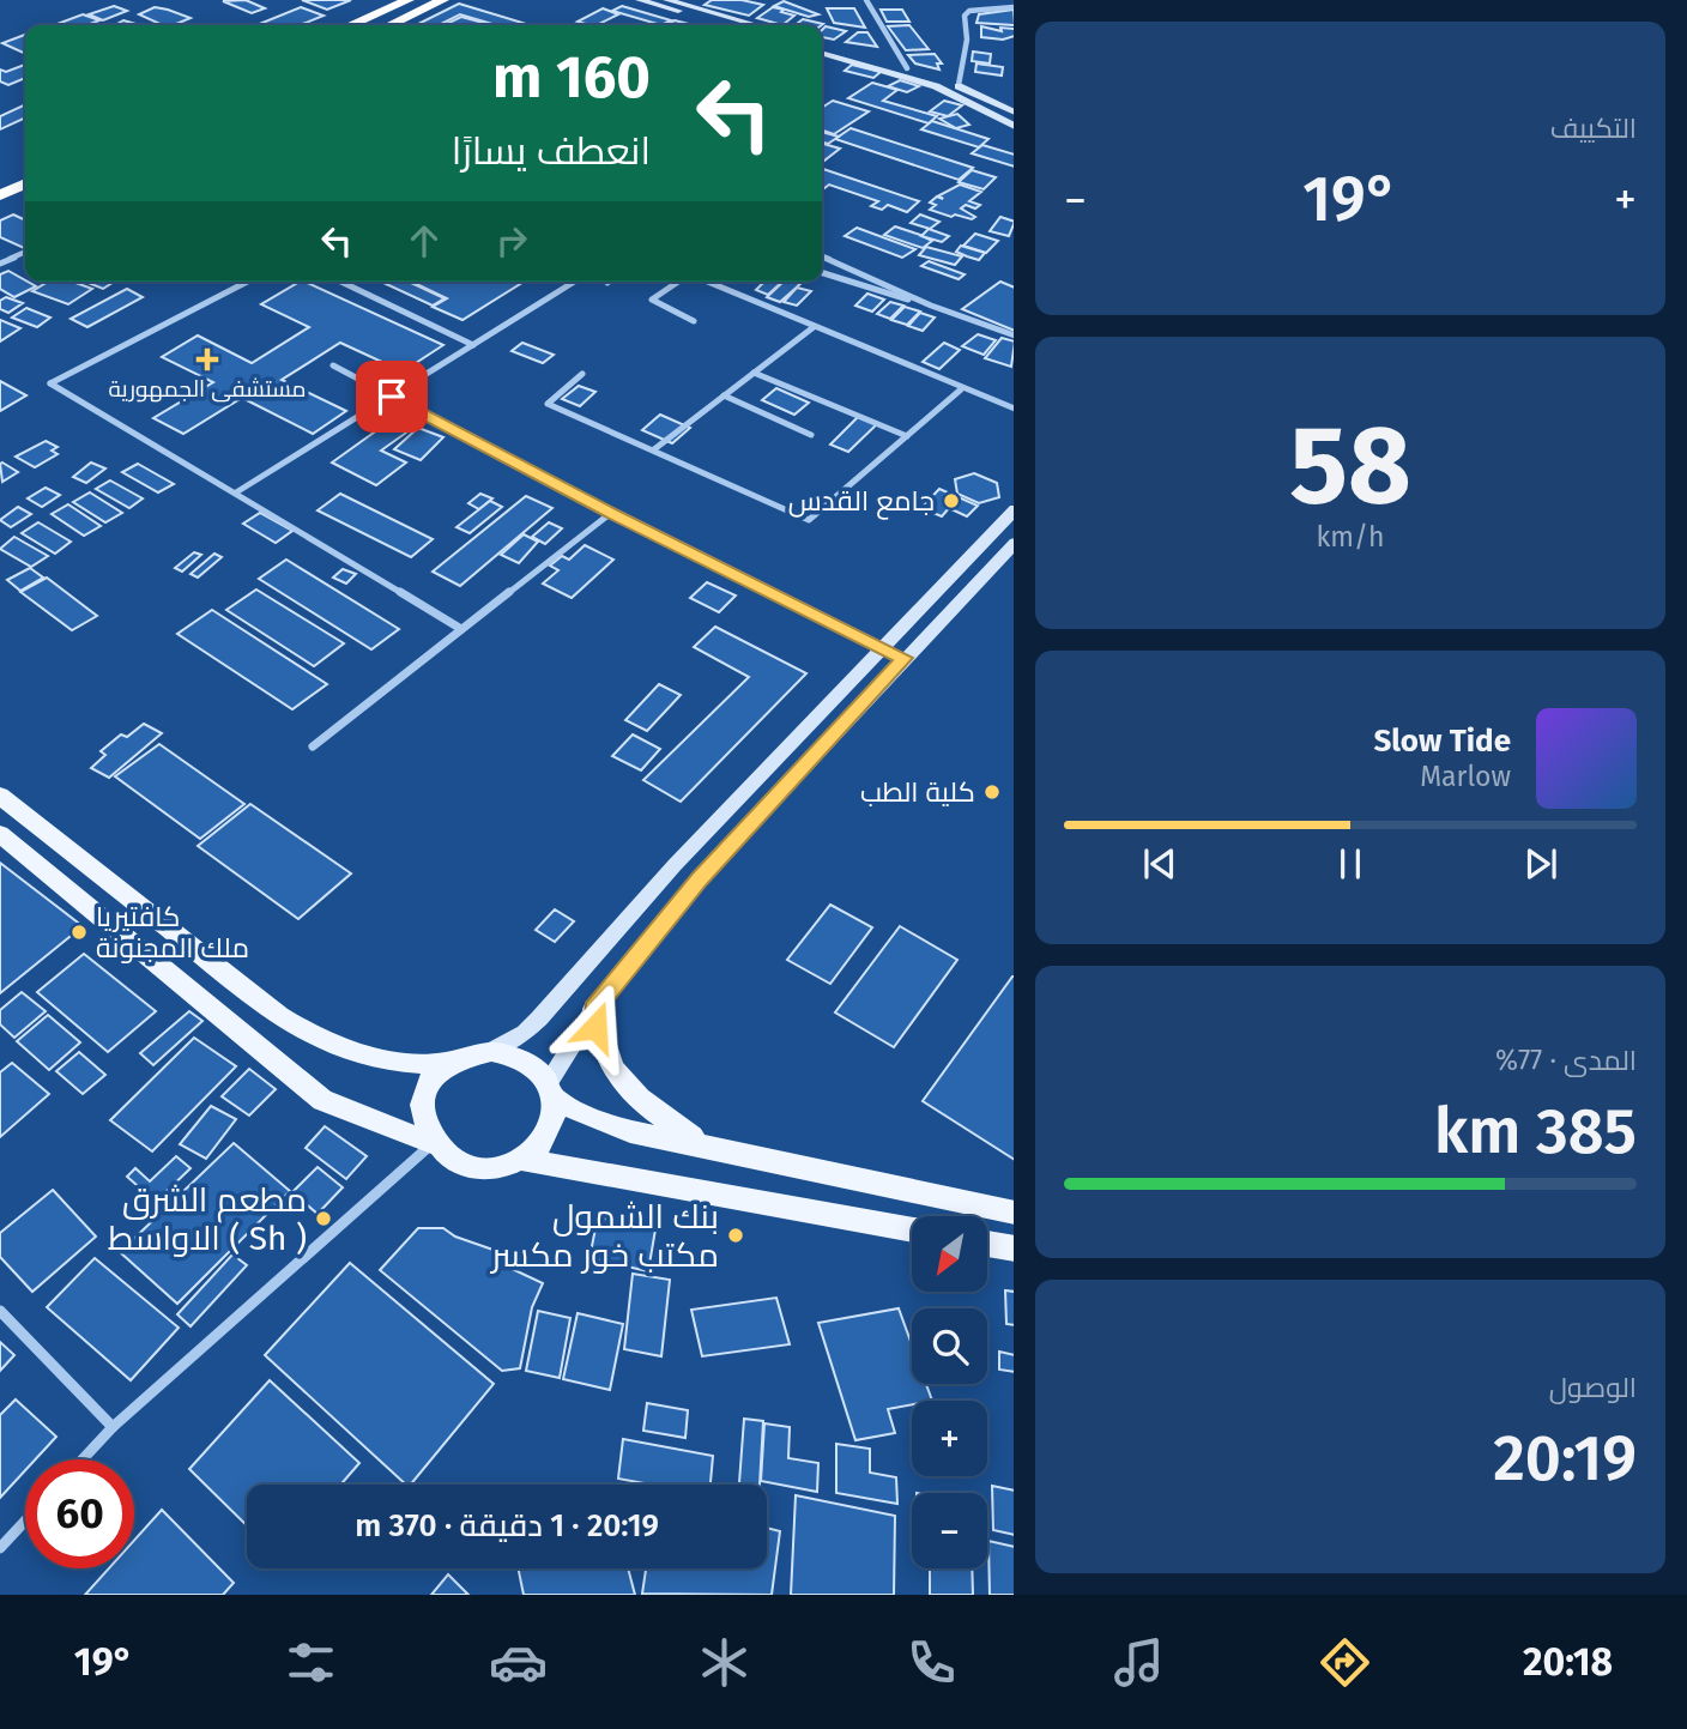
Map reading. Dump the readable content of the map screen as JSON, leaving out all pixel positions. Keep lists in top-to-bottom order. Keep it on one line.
{"places":{"health":["مستشفى الجمهورية"],"other":["جامع القدس","كلية الطب","كافتيريا ملك المجنونة","مطعم الشرق الاواسط ( Sh )","بنك الشمول مكتب خور مكسر"]},"north":"bottom left","page":{"tile":["التكييف",["58","km/h"],["المدى · 77%","385 km"],["الوصول","20:19"]],"turn":["160 m","انعطف يسارًا"],"heat":["−","19°","+"],"song":["Slow Tide","Marlow"],"map_buttons":["+","−"],"limit":"60","trip":"20:19 · 1 دقيقة · 370 m","tabs":["20:18","19°"]}}
